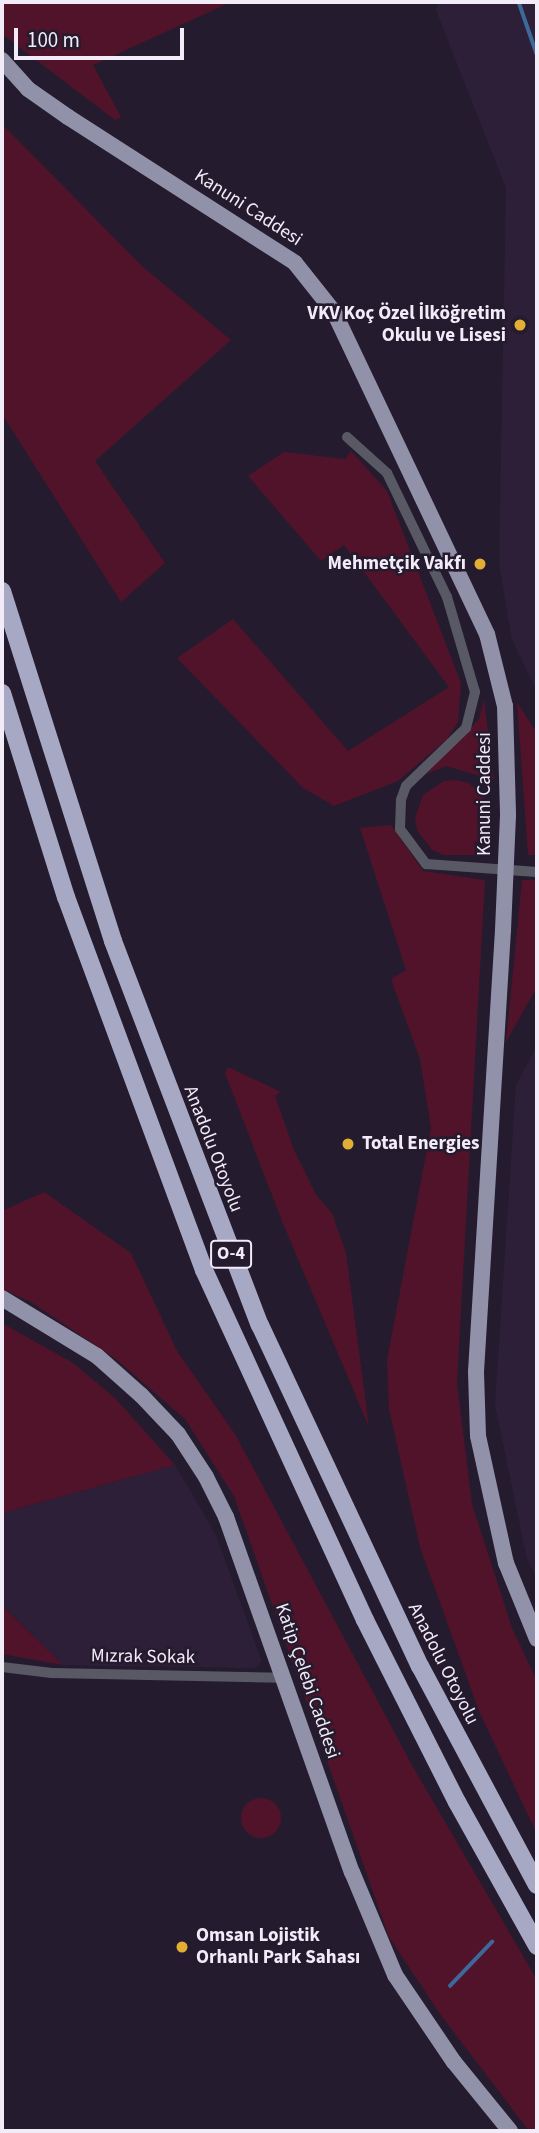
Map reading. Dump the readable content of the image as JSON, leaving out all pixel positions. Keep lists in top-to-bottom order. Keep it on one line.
{"streets":{"highway":["Anadolu Otoyolu","O-4"],"main road":["Kanuni Caddesi","Katip Çelebi Caddesi"],"street":["Mızrak Sokak"]},"crossings":[["Mızrak Sokak","Katip Çelebi Caddesi"]],"places":["VKV Koç Özel İlköğretim Okulu ve Lisesi","Mehmetçik Vakfı","Total Energies","Omsan Lojistik Orhanlı Park Sahası"],"scale_bar":"100 m"}
